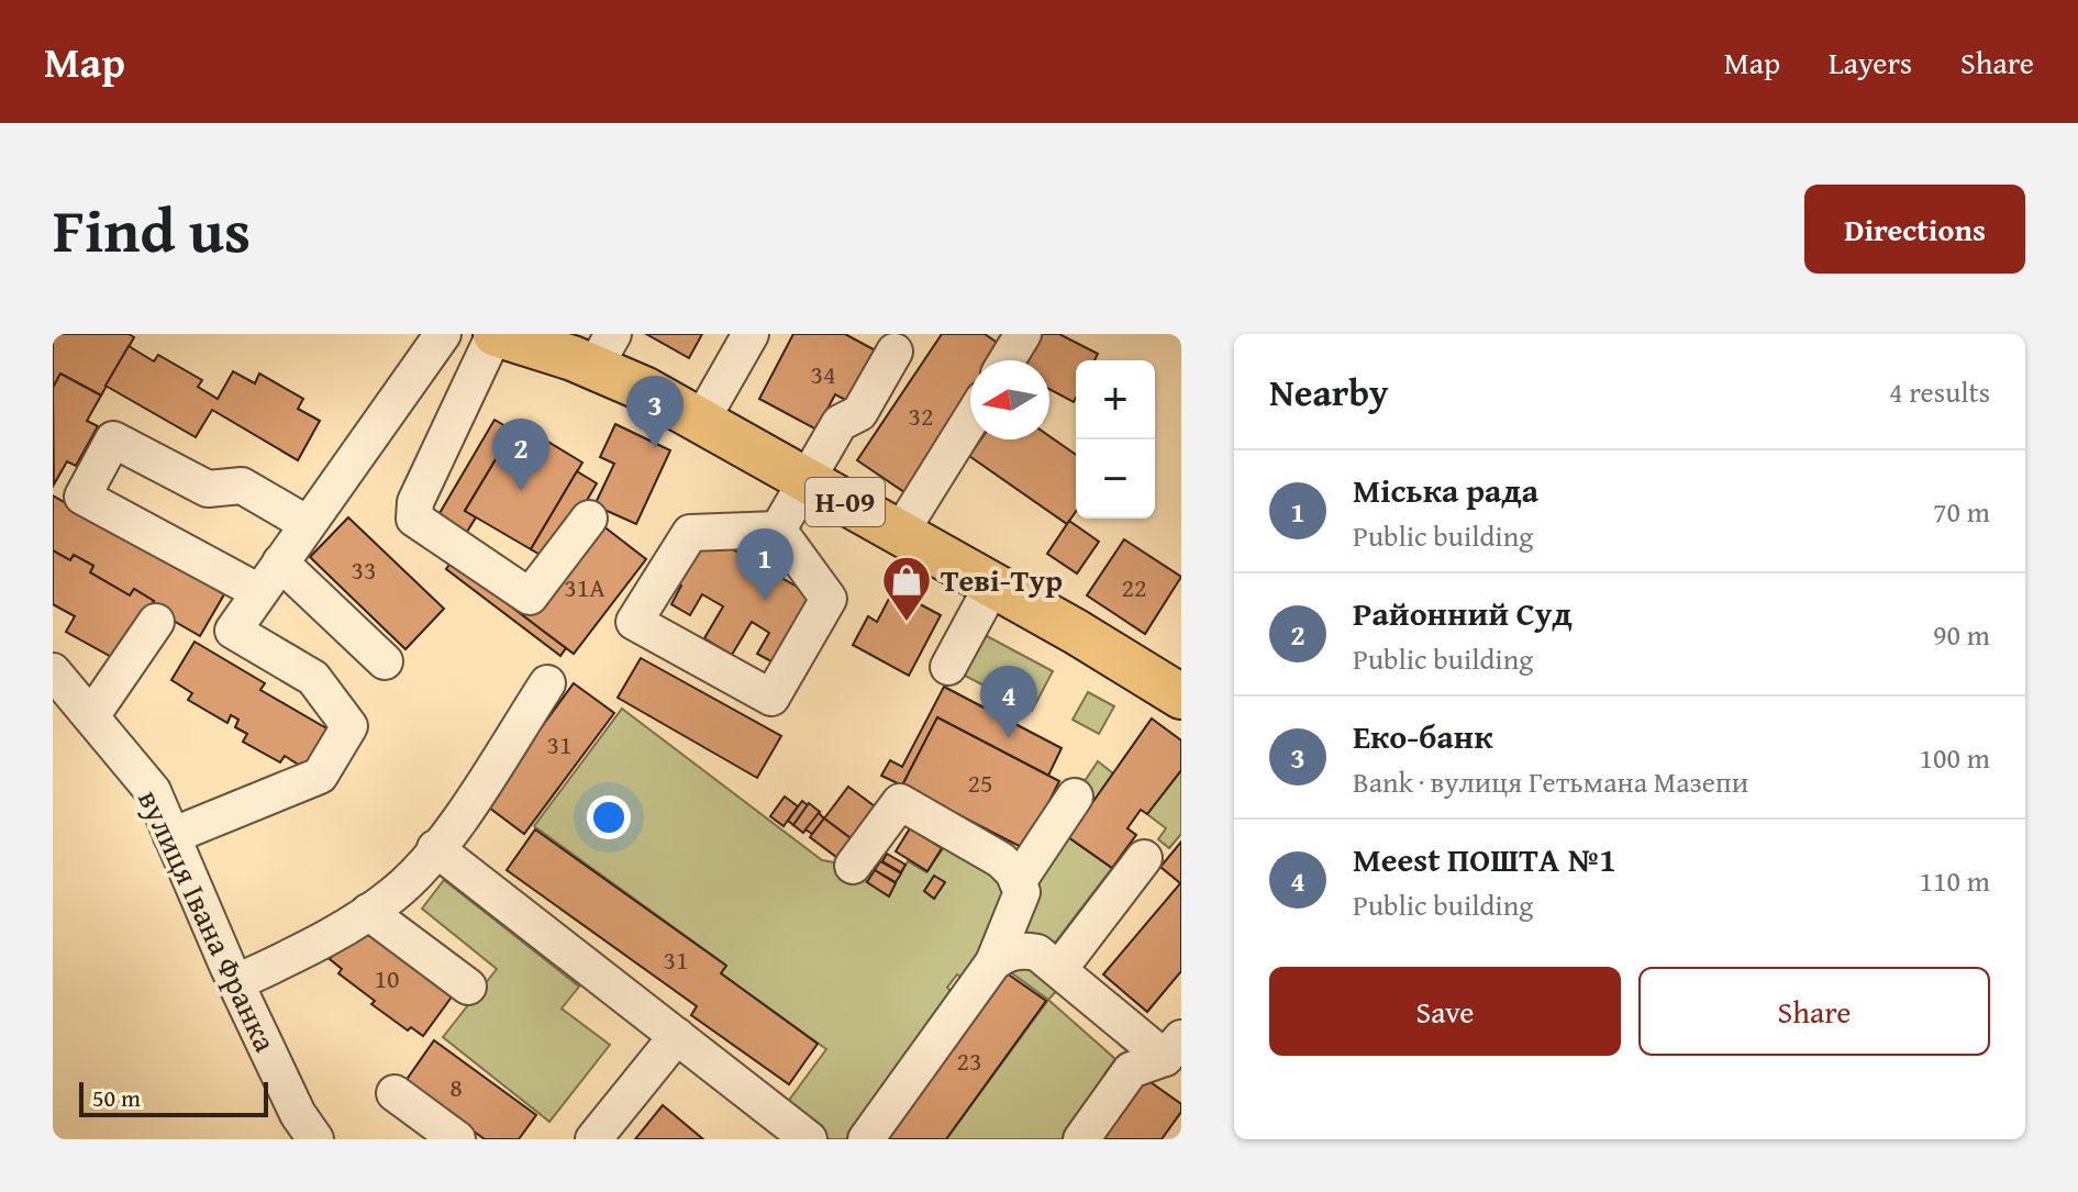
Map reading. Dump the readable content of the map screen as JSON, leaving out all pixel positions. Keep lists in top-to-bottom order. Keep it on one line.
{"streets":{"main road":["Н-09"],"street":["вулиця Івана Франка"]},"places":{"shop":["Теві-Тур"]},"house_numbers":["34","32","33","31А","22","31","25","31","10","23","8"],"scale_bar":"50 m","north":"left","page":{"header":"Map","nav":["Map","Layers","Share"],"title":"Find us","buttons":["Directions",["Save","Share"]],"heading":["Nearby","4 results"],"map_buttons":["+","−"],"pins":["3","2","1","4"],"list":[{"mark":"1","name":"Міська рада","note":"Public building","value":"70 m"},{"mark":"2","name":"Районний Суд","note":"Public building","value":"90 m"},{"mark":"3","name":"Еко-банк","note":"Bank · вулиця Гетьмана Мазепи","value":"100 m"},{"mark":"4","name":"Meest ПОШТА №1","note":"Public building","value":"110 m"}],"scale":"50 m"}}
